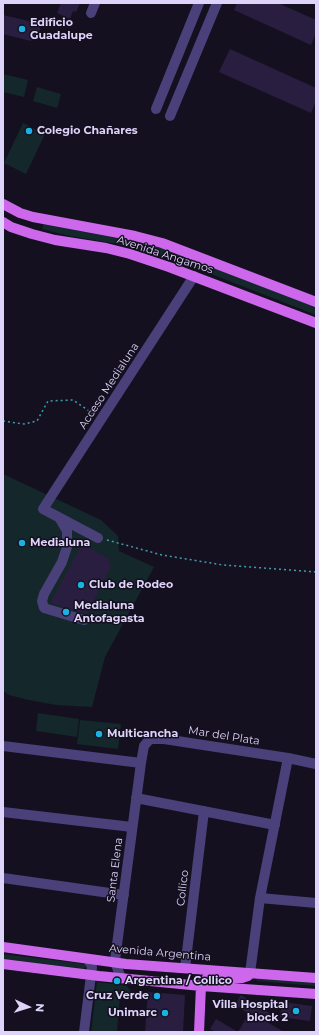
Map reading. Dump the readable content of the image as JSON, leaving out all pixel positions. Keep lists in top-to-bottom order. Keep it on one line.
{"streets":{"main road":["Avenida Angamos","Avenida Argentina"],"street":["Acceso Medialuna","Mar del Plata","Santa Elena","Collico"]},"crossings":[["Avenida Angamos","Acceso Medialuna"],["Mar del Plata","Santa Elena"],["Santa Elena","Avenida Argentina"],["Collico","Avenida Argentina"]],"places":["Edificio Guadalupe","Colegio Chañares","Medialuna","Club de Rodeo","Medialuna Antofagasta","Multicancha","Argentina / Collico","Cruz Verde","Villa Hospital block 2","Unimarc"],"north":"right"}
